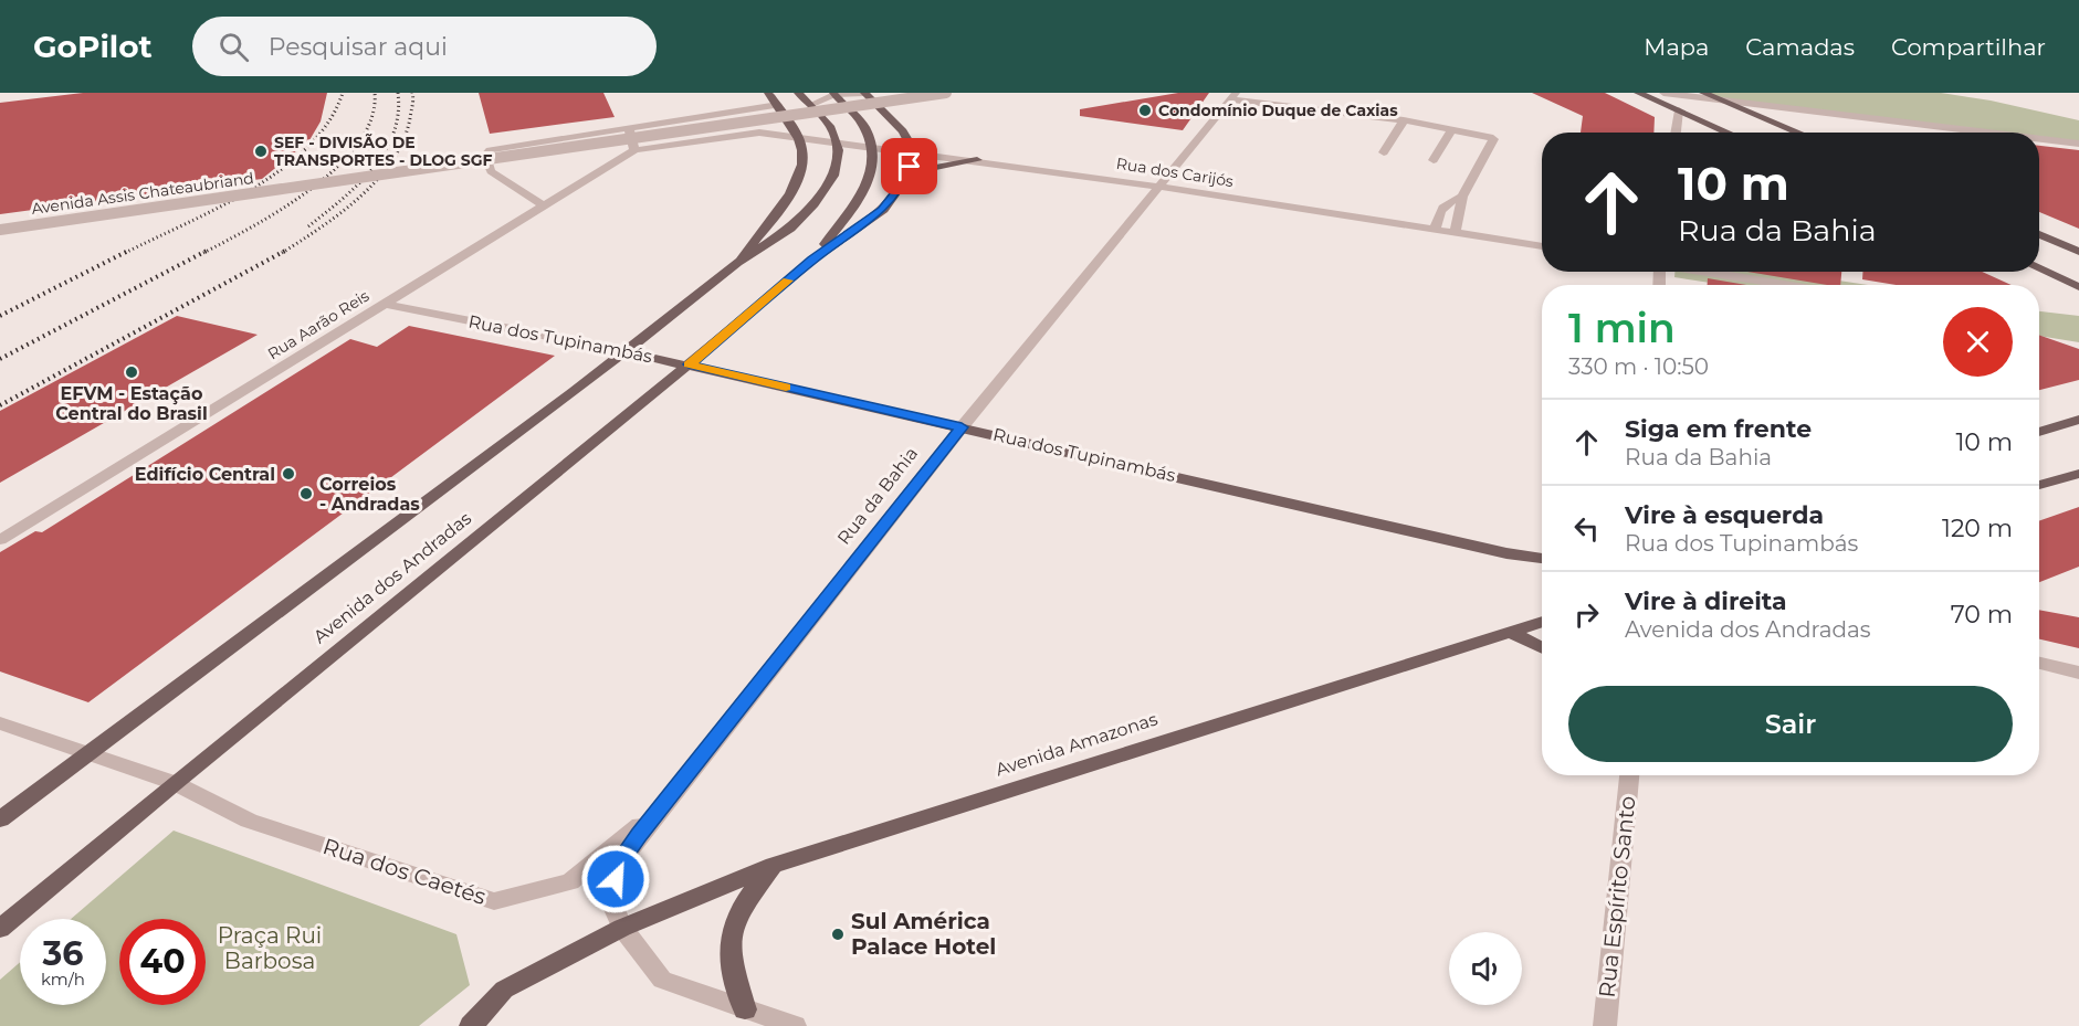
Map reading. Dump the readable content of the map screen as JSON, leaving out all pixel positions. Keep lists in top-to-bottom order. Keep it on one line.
{"streets":{"main road":["Rua dos Tupinambás","Avenida dos Andradas","Avenida Amazonas"],"street":["Rua dos Carijós","Avenida Assis Chateaubriand","Rua Aarão Reis","Rua da Bahia","Rua dos Caetés","Rua Espírito Santo"]},"crossings":[["Rua dos Carijós","Rua da Bahia"],["Rua dos Carijós","Avenida dos Andradas"],["Rua Aarão Reis","Rua dos Tupinambás"],["Rua dos Tupinambás","Rua da Bahia"],["Rua dos Tupinambás","Avenida dos Andradas"],["Rua da Bahia","Rua dos Caetés"],["Avenida dos Andradas","Rua dos Caetés"]],"parks":["Praça Rui Barbosa"],"places":["Condomínio Duque de Caxias","SEF - DIVISÃO DE TRANSPORTES - DLOG SGF","EFVM - Estação Central do Brasil","Edifício Central","Correios - Andradas","Sul América Palace Hotel"],"page":{"header":"GoPilot","search":"Pesquisar aqui","nav":["Mapa","Camadas","Compartilhar"],"turn":["10 m","Rua da Bahia"],"heading":["1 min","330 m · 10:50"],"list":[{"name":"Siga em frente","note":"Rua da Bahia","value":"10 m"},{"name":"Vire à esquerda","note":"Rua dos Tupinambás","value":"120 m"},{"name":"Vire à direita","note":"Avenida dos Andradas","value":"70 m"}],"buttons":"Sair","speed":"36 km/h","limit":"40"}}
